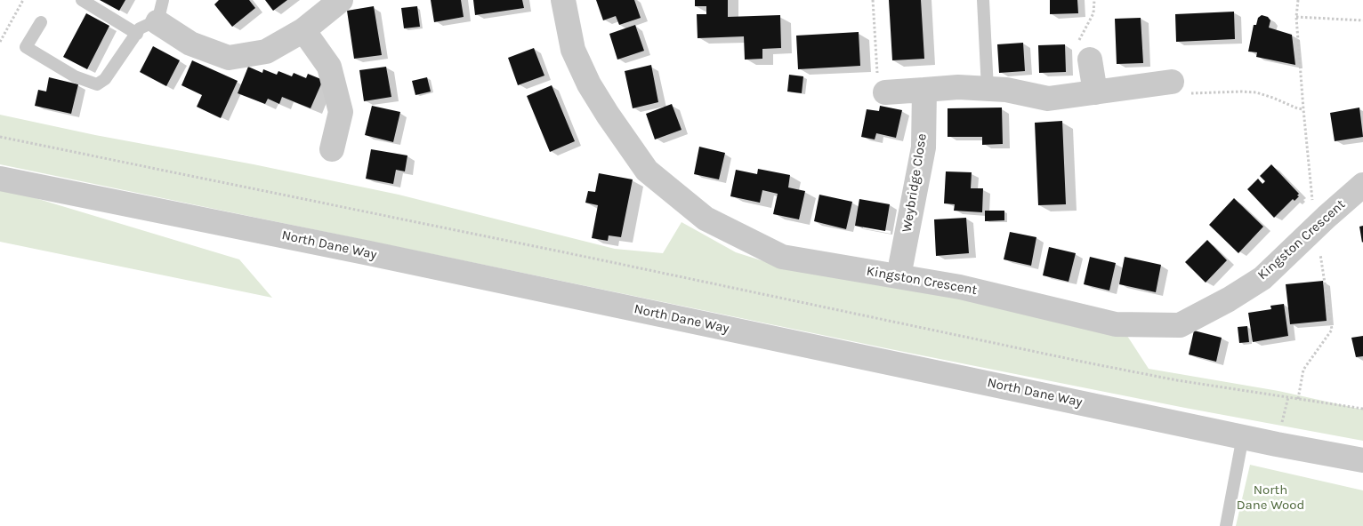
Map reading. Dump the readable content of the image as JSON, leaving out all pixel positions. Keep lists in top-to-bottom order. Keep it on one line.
{"streets":{"street":["Weybridge Close","Kingston Crescent","North Dane Way"]},"crossings":[["Weybridge Close","Kingston Crescent"]],"parks":["North Dane Wood"]}
